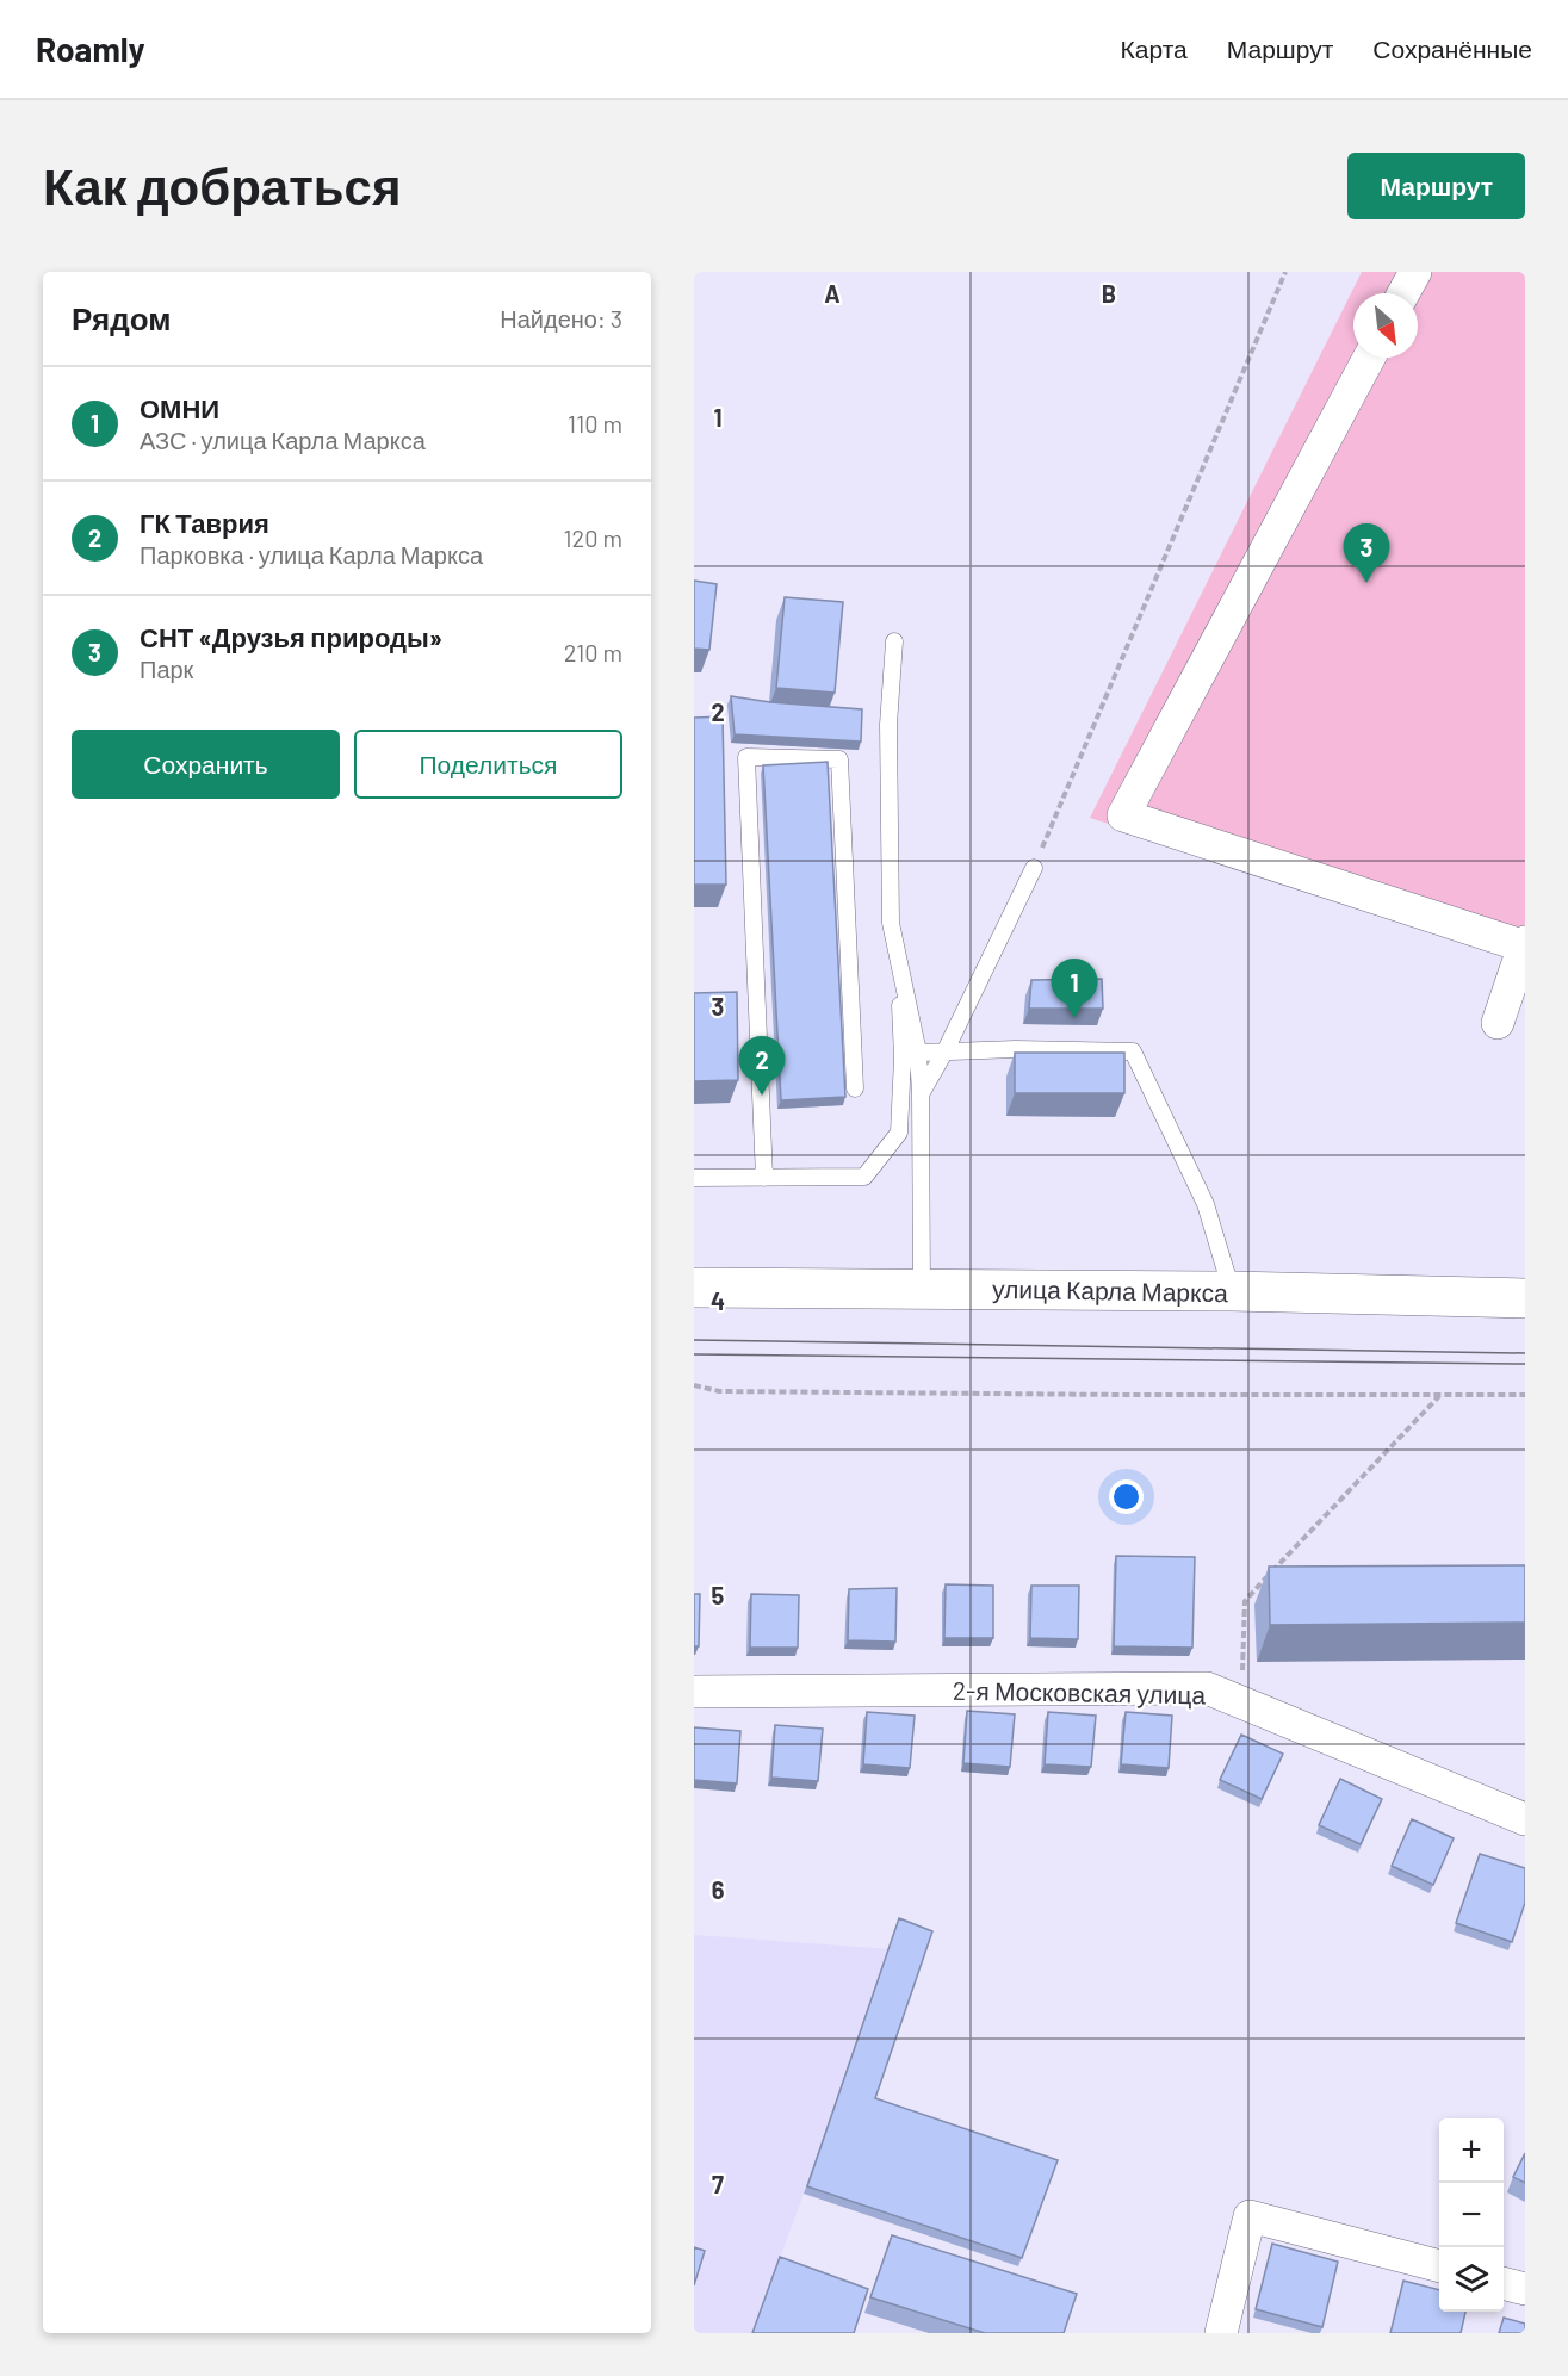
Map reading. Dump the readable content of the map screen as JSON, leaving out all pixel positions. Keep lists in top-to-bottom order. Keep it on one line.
{"streets":{"street":["улица Карла Маркса","2-я Московская улица"]},"north":"bottom right","page":{"header":"Roamly","nav":["Карта","Маршрут","Сохранённые"],"buttons":["Маршрут",["Сохранить","Поделиться"]],"title":"Как добраться","heading":["Рядом","Найдено: 3"],"list":[{"mark":"1","name":"ОМНИ","note":"АЗС · улица Карла Маркса","value":"110 m"},{"mark":"2","name":"ГК Таврия","note":"Парковка · улица Карла Маркса","value":"120 m"},{"mark":"3","name":"СНТ «Друзья природы»","note":"Парк","value":"210 m"}],"pins":["3","1","2"],"map_buttons":["+","−"]},"grid":{"columns":["A","B"],"rows":["1","2","3","4","5","6","7"]}}
